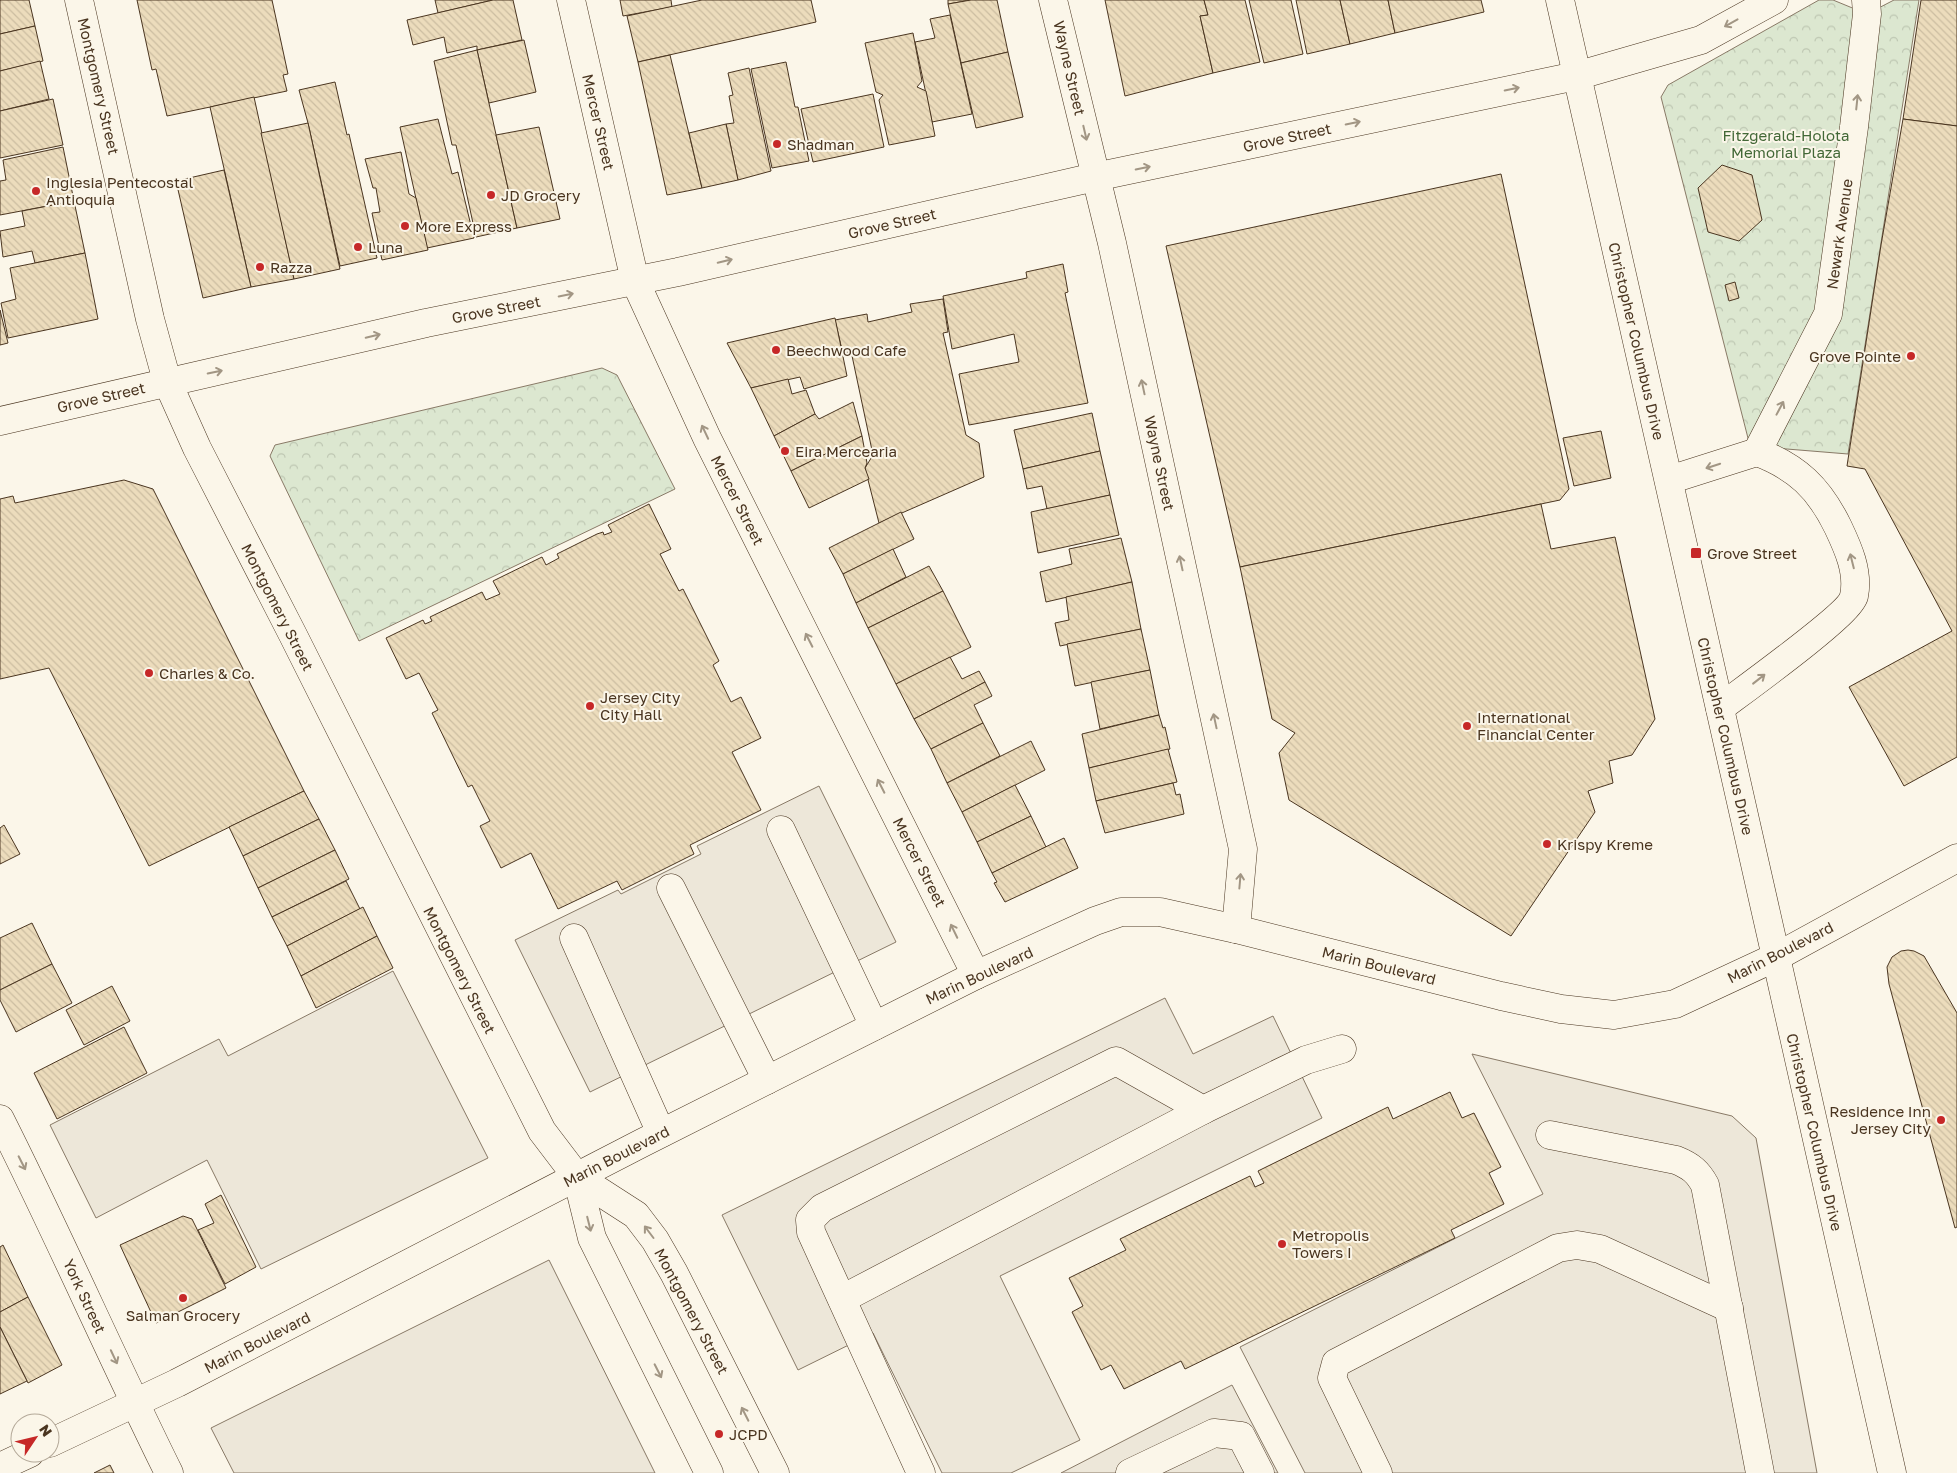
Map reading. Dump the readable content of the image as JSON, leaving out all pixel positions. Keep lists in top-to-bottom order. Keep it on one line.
{"streets":{"street":["Wayne Street","Montgomery Street","Mercer Street","Grove Street","Newark Avenue","Christopher Columbus Drive","Marin Boulevard","York Street"]},"crossings":[["Wayne Street","Grove Street"],["Wayne Street","Marin Boulevard"],["Montgomery Street","Grove Street"],["Montgomery Street","Marin Boulevard"],["Mercer Street","Grove Street"],["Mercer Street","Marin Boulevard"],["Grove Street","Christopher Columbus Drive"],["Christopher Columbus Drive","Marin Boulevard"],["Marin Boulevard","York Street"]],"one_way":["Newark Avenue","York Street"],"parks":["Fitzgerald-Holota Memorial Plaza"],"places":{"other":["Shadman","Inglesia Pentecostal Antioquia","JD Grocery","More Express","Luna","Razza","Beechwood Cafe","Grove Pointe","Eira Mercearia","Charles & Co.","Jersey City City Hall","International Financial Center","Krispy Kreme","Residence Inn Jersey City","Metropolis Towers I","Salman Grocery","JCPD"],"transit":["Grove Street"]},"north":"top right"}
